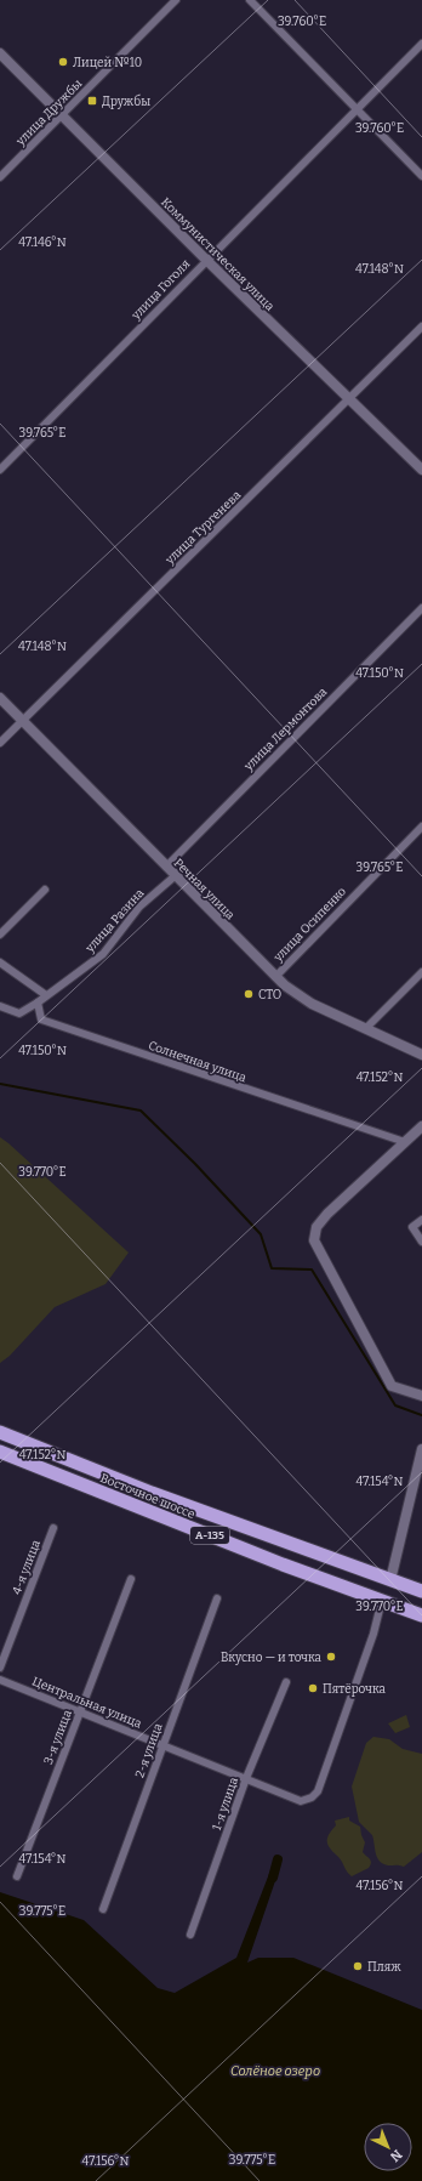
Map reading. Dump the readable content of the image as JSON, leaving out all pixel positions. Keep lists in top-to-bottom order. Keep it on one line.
{"streets":{"highway":["Восточное шоссе","А-135"],"street":["улица Дружбы","Коммунистическая улица","улица Гоголя","улица Тургенева","улица Лермонтова","Речная улица","улица Разина","улица Осипенко","Солнечная улица","4-я улица","Центральная улица","3-я улица","2-я улица","1-я улица"]},"crossings":[["улица Дружбы","Коммунистическая улица"],["Коммунистическая улица","улица Гоголя"],["Коммунистическая улица","улица Тургенева"],["улица Тургенева","Речная улица"],["улица Лермонтова","Речная улица"],["Речная улица","улица Разина"],["Речная улица","улица Осипенко"],["улица Разина","Солнечная улица"],["Восточное шоссе","Центральная улица"],["Центральная улица","3-я улица"],["Центральная улица","2-я улица"],["Центральная улица","1-я улица"]],"water":["Солёное озеро"],"places":{"other":["Лицей №10","СТО","Вкусно — и точка","Пятёрочка","Пляж"],"transit":["Дружбы"]},"north":"bottom right","coordinates":["39.760°E","47.146°N","47.148°N","39.765°E","47.150°N","47.152°N","39.770°E","47.154°N","47.156°N","39.775°E"]}
